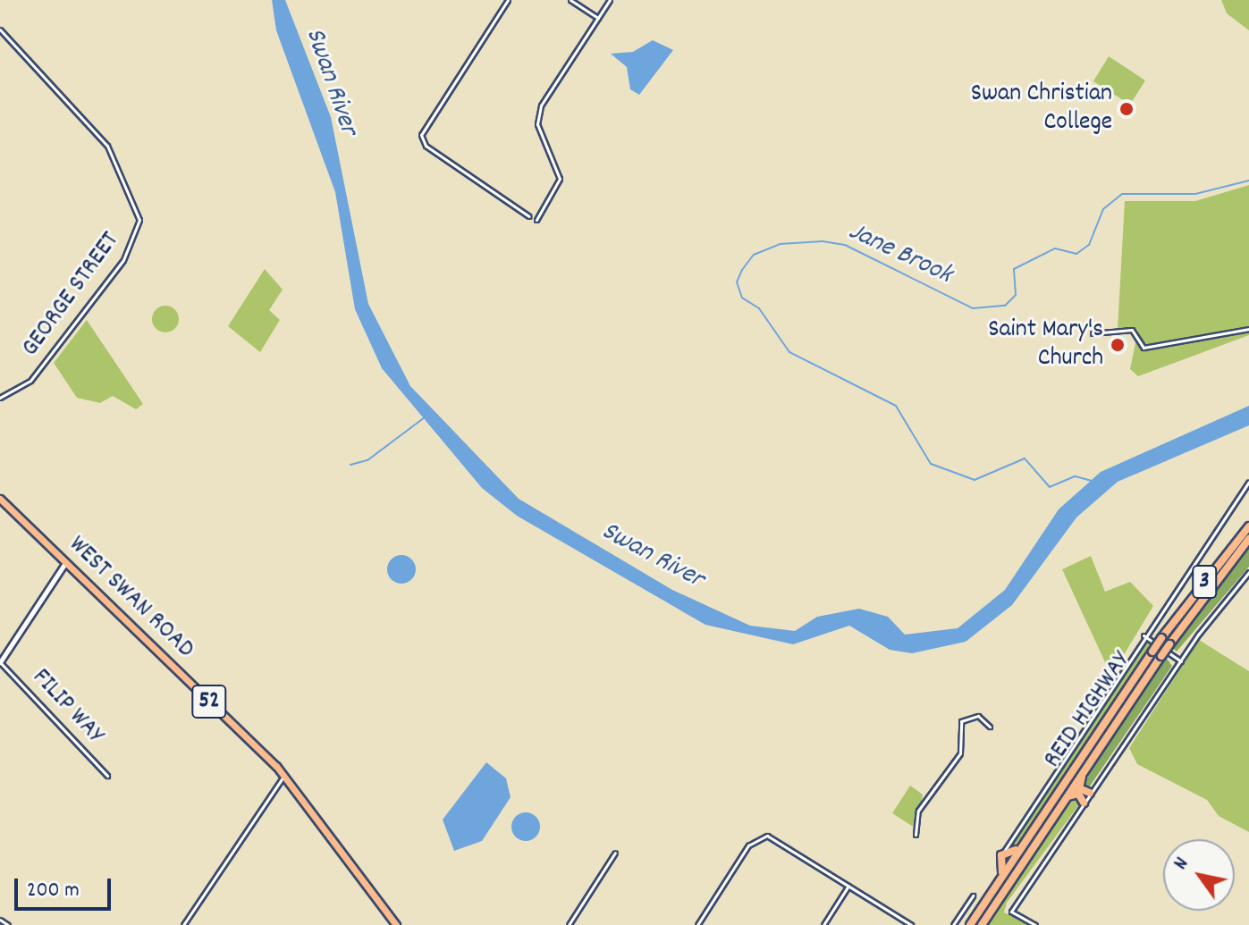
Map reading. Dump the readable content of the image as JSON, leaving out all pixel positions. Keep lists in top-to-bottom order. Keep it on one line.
{"streets":{"highway":["3","REID HIGHWAY"],"main road":["WEST SWAN ROAD","52"],"street":["GEORGE STREET","FILIP WAY"]},"water":["Swan River","Jane Brook"],"places":["Swan Christian College","Saint Mary's Church"],"scale_bar":"200 m","north":"top left"}
